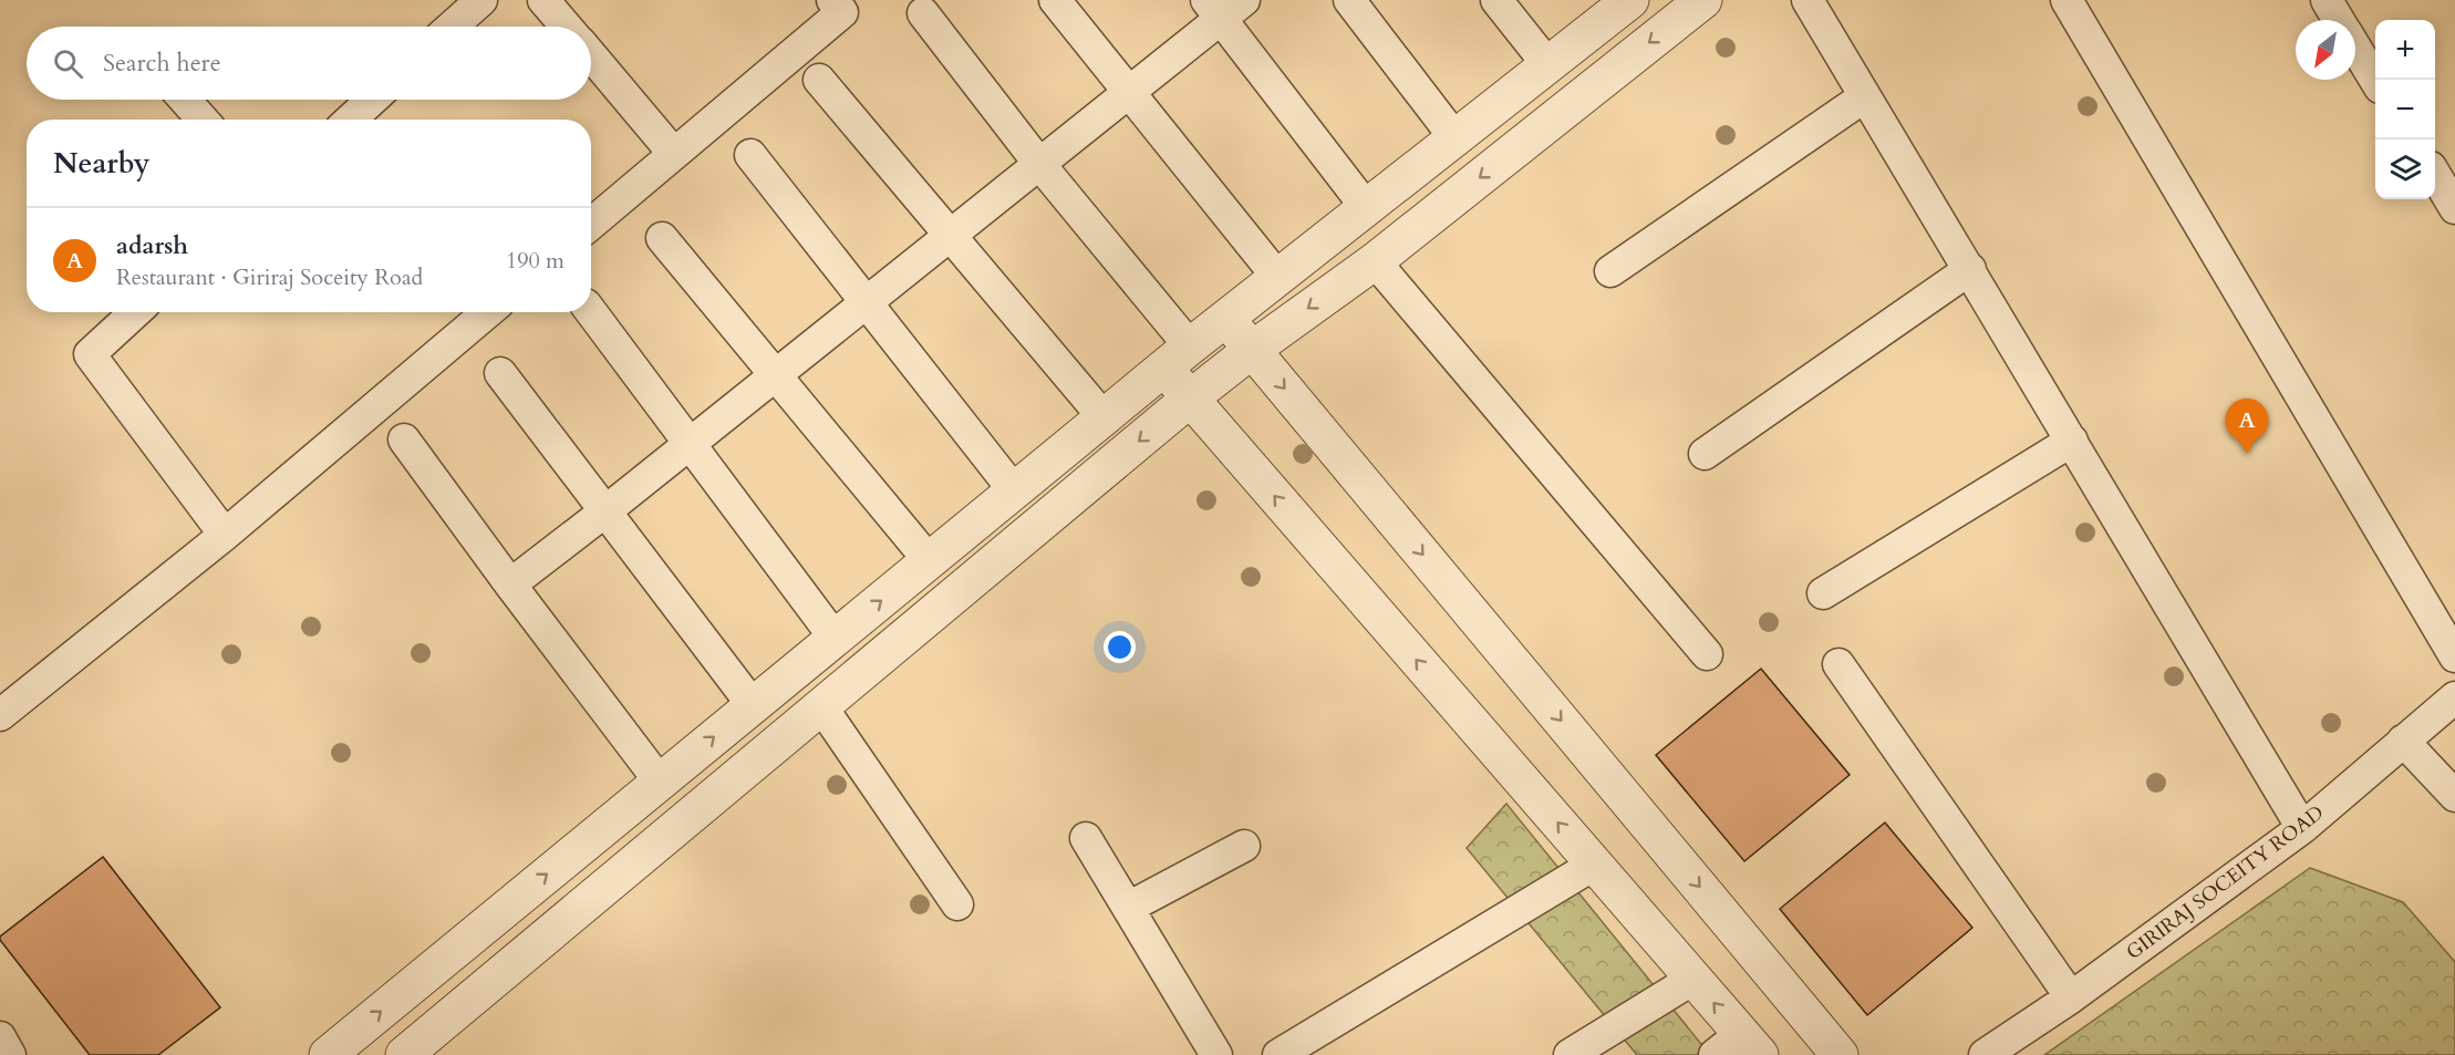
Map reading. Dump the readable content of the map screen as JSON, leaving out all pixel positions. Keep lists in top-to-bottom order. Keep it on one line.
{"streets":{"street":["GIRIRAJ SOCEITY ROAD"]},"north":"bottom left","page":{"map_buttons":["+","−"],"search":"Search here","heading":"Nearby","list":[{"mark":"A","name":"adarsh","note":"Restaurant · Giriraj Soceity Road","value":"190 m"}],"pins":"A"}}
